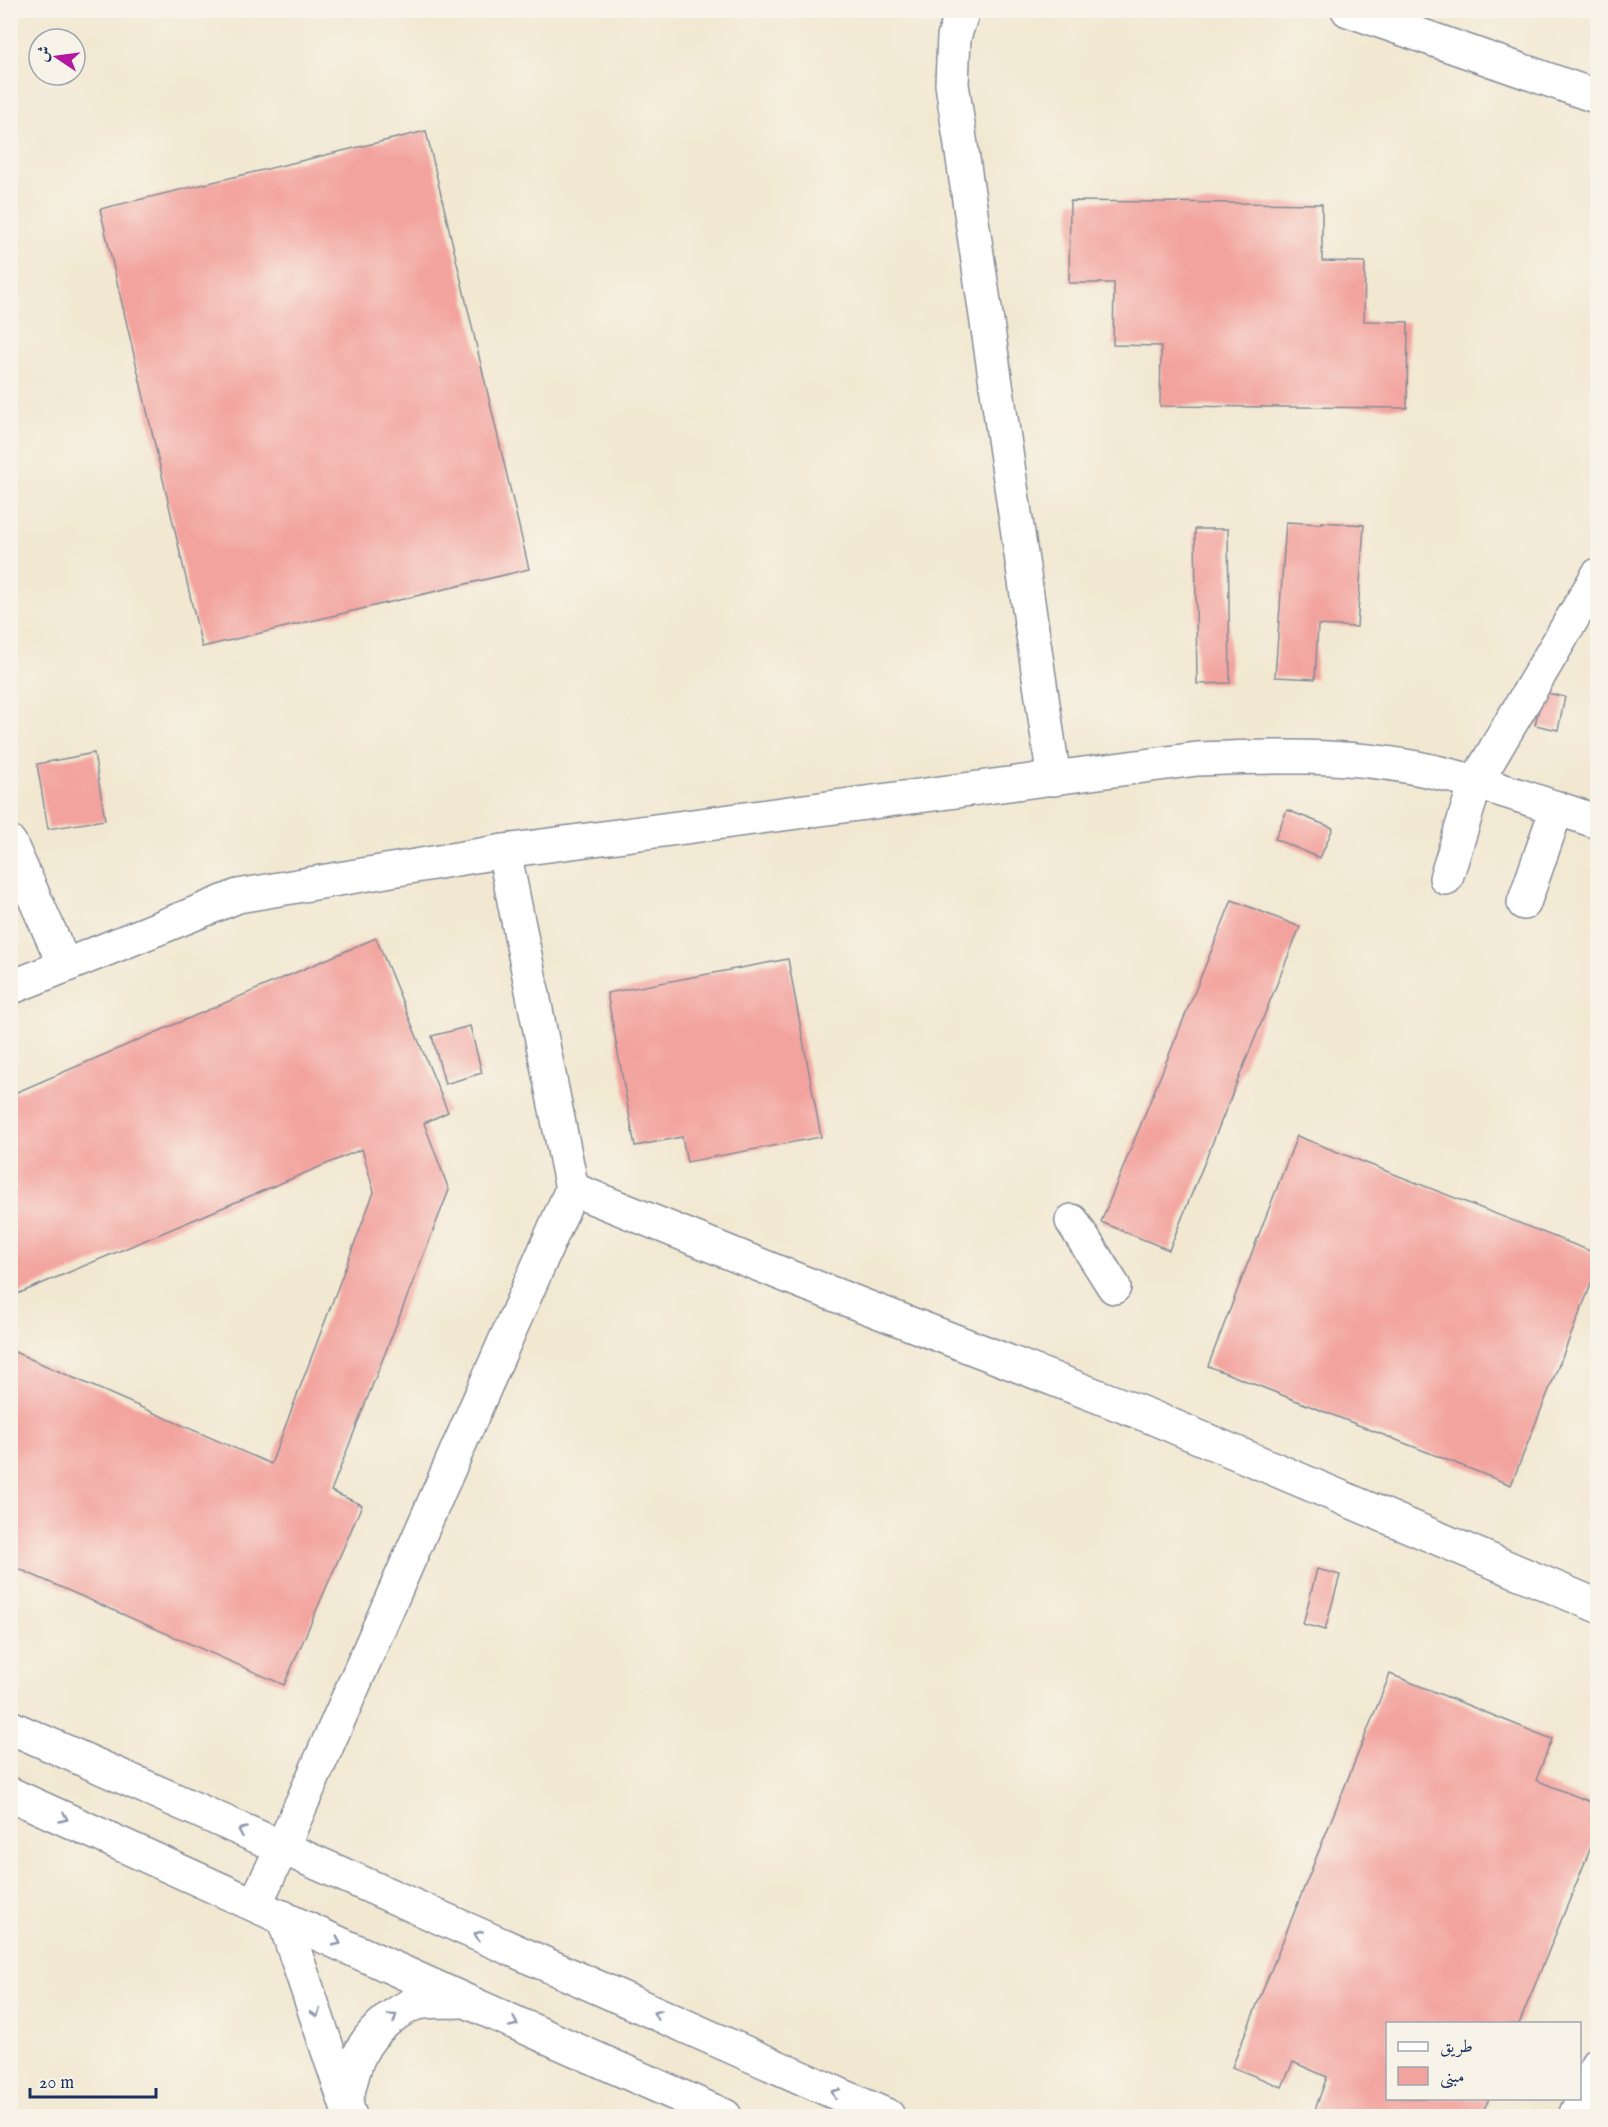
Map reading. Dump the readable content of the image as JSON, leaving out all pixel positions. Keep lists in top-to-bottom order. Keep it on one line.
{"legend":["طريق","مبنى"],"scale_bar":"20 m","north":"left"}
